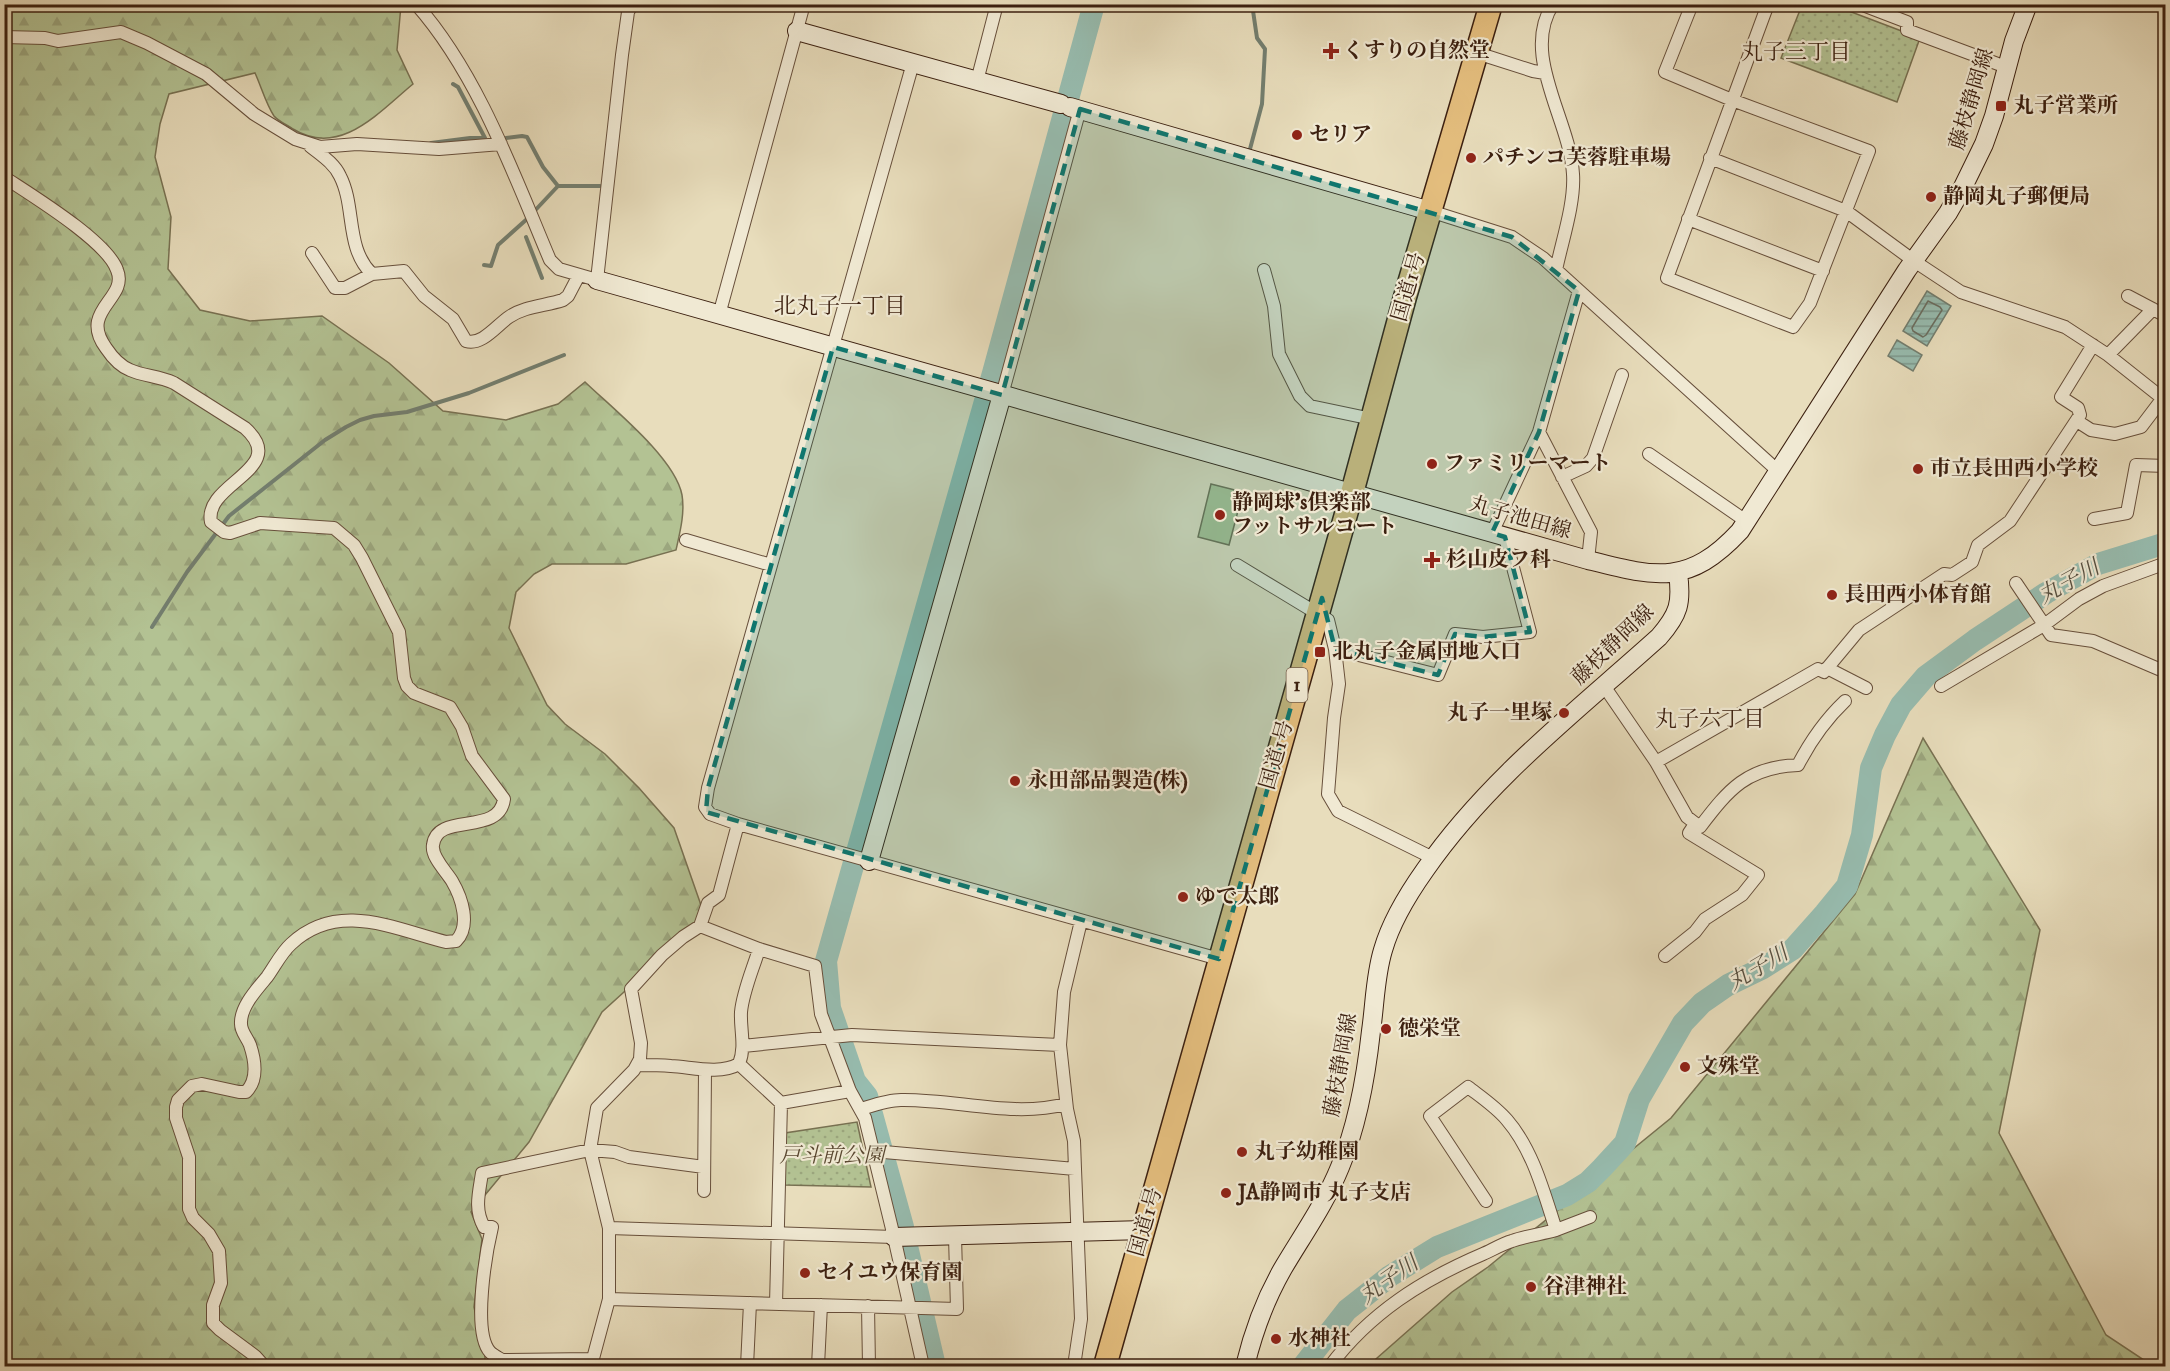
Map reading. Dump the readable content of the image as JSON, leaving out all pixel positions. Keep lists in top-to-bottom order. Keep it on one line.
{"streets":{"highway":["国道1号","1"],"street":["藤枝静岡線","丸子池田線"]},"crossings":[["藤枝静岡線","丸子池田線"],["国道1号","丸子池田線"]],"districts":["丸子三丁目","北丸子一丁目","丸子六丁目"],"water":["丸子川"],"parks":["戸斗前公園"],"places":{"health":["くすりの自然堂","杉山皮フ科"],"transit":["丸子営業所","北丸子金属団地入口"],"other":["セリア","パチンコ芙蓉駐車場","静岡丸子郵便局","ファミリーマート","市立長田西小学校","静岡球's倶楽部 フットサルコート","長田西小体育館","丸子一里塚","永田部品製造(株)","ゆで太郎","徳栄堂","文殊堂","丸子幼稚園","JA静岡市 丸子支店","セイユウ保育園","谷津神社","水神社"]}}
